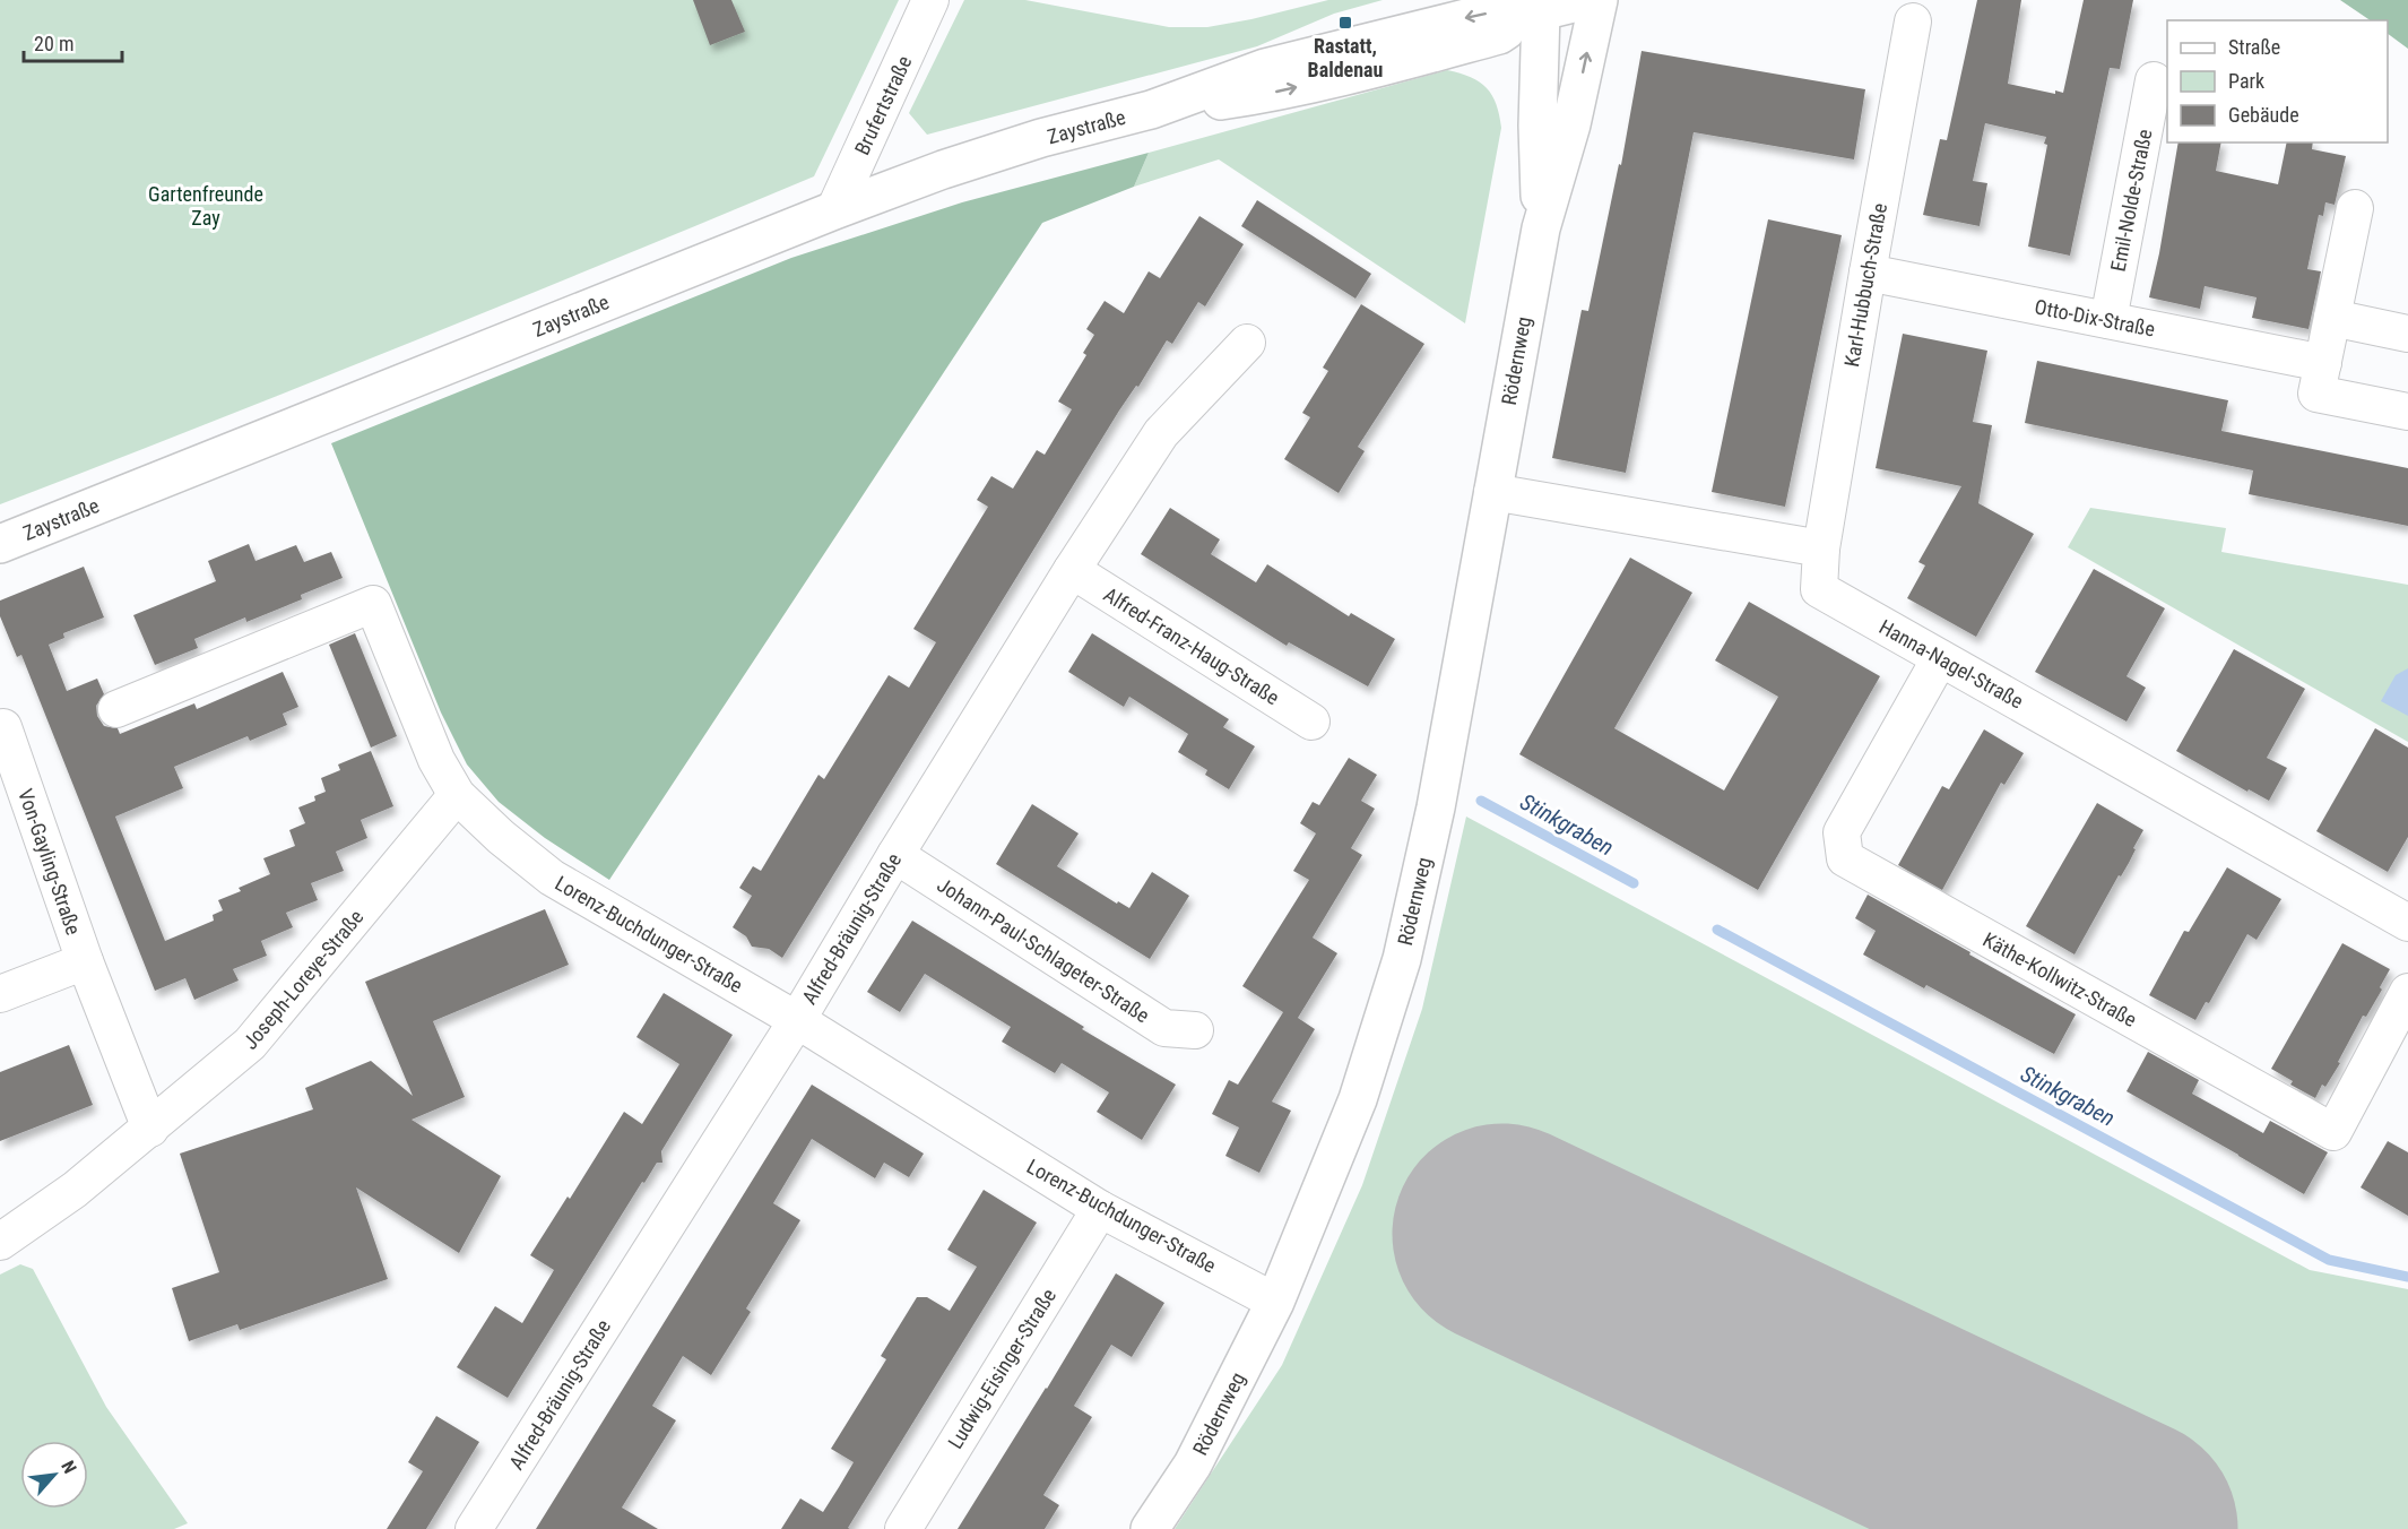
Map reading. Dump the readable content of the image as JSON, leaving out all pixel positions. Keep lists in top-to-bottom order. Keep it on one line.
{"streets":{"street":["Brufertstraße","Zaystraße","Emil-Nolde-Straße","Karl-Hubbuch-Straße","Otto-Dix-Straße","Rödernweg","Alfred-Franz-Haug-Straße","Hanna-Nagel-Straße","Von-Gayling-Straße","Alfred-Bräunig-Straße","Lorenz-Buchdunger-Straße","Johann-Paul-Schlageter-Straße","Joseph-Loreye-Straße","Käthe-Kollwitz-Straße","Ludwig-Eisinger-Straße"]},"crossings":[["Brufertstraße","Zaystraße"],["Zaystraße","Rödernweg"],["Emil-Nolde-Straße","Otto-Dix-Straße"],["Karl-Hubbuch-Straße","Otto-Dix-Straße"],["Karl-Hubbuch-Straße","Hanna-Nagel-Straße"],["Rödernweg","Lorenz-Buchdunger-Straße"],["Alfred-Franz-Haug-Straße","Alfred-Bräunig-Straße"],["Hanna-Nagel-Straße","Käthe-Kollwitz-Straße"],["Von-Gayling-Straße","Joseph-Loreye-Straße"],["Alfred-Bräunig-Straße","Lorenz-Buchdunger-Straße"],["Alfred-Bräunig-Straße","Johann-Paul-Schlageter-Straße"],["Lorenz-Buchdunger-Straße","Joseph-Loreye-Straße"],["Lorenz-Buchdunger-Straße","Ludwig-Eisinger-Straße"]],"water":["Stinkgraben"],"parks":["Gartenfreunde Zay"],"places":{"transit":["Rastatt, Baldenau"]},"legend":["Straße","Park","Gebäude"],"scale_bar":"20 m","north":"top right"}
